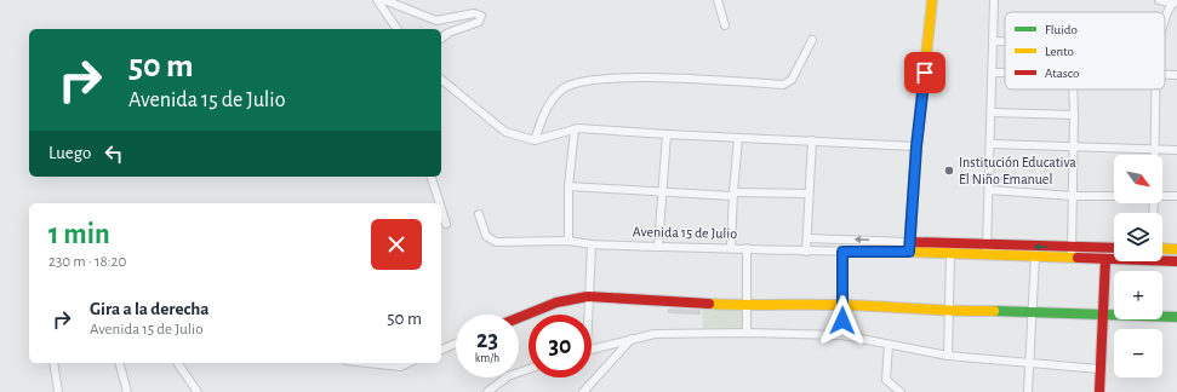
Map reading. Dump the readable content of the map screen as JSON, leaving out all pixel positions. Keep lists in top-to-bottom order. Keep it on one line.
{"streets":{"street":["Avenida 15 de Julio"]},"places":["Institución Educativa El Niño Emanuel"],"legend":["Fluido","Lento","Atasco"],"north":"bottom right","page":{"turn":["50 m","Avenida 15 de Julio"],"then":"Luego","map_buttons":["+","−"],"heading":["1 min","230 m · 18:20"],"list":[{"name":"Gira a la derecha","note":"Avenida 15 de Julio","value":"50 m"}],"speed":"23 km/h","limit":"30"}}
